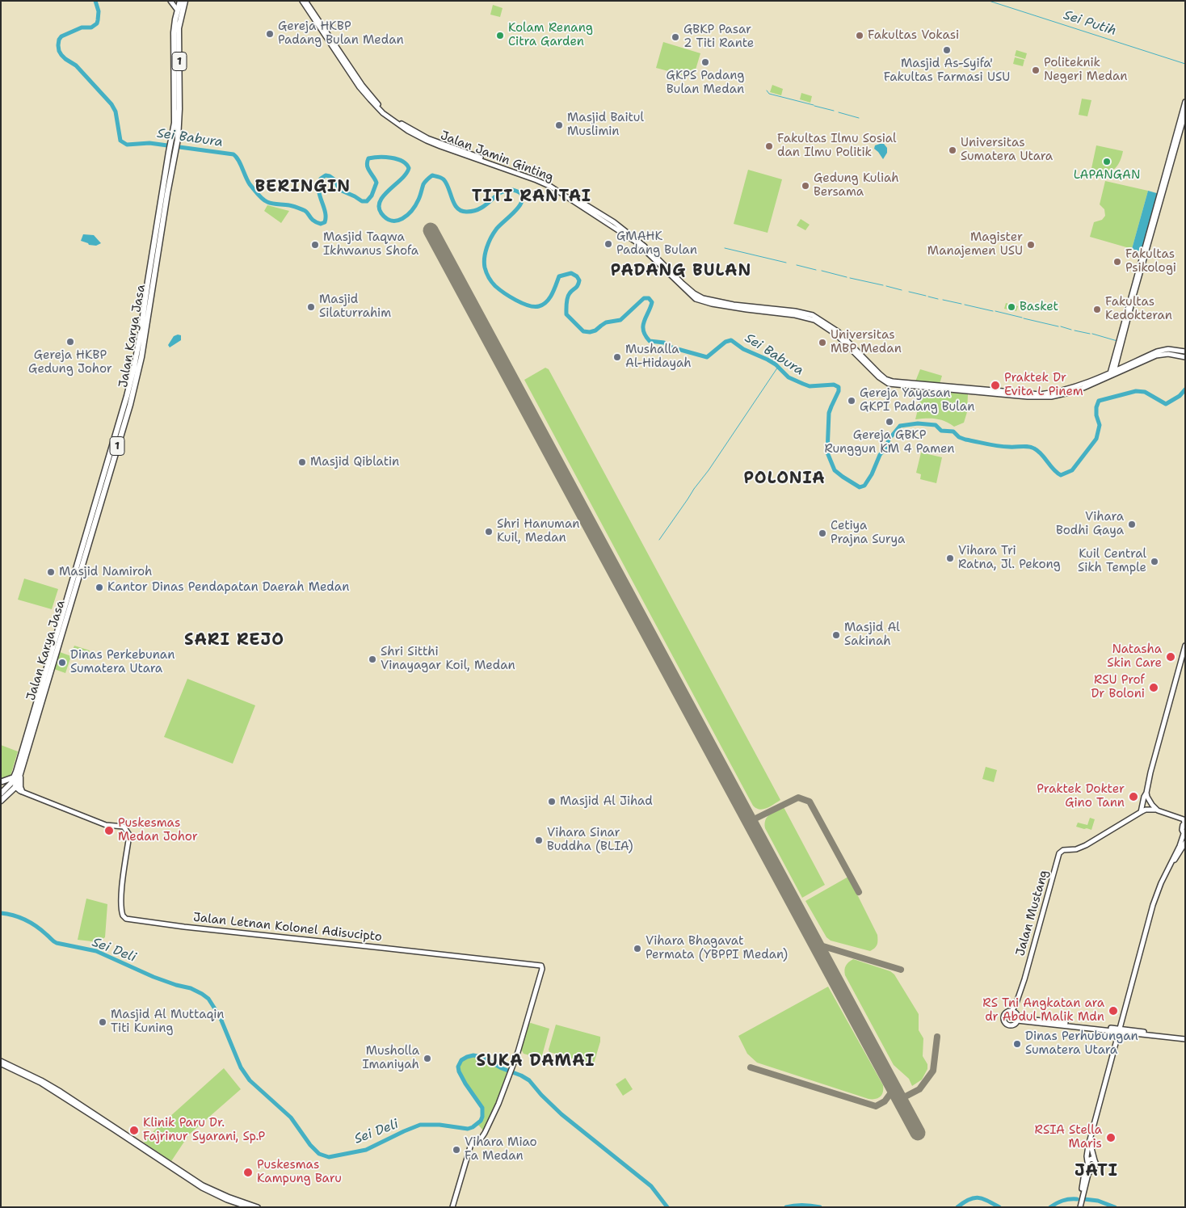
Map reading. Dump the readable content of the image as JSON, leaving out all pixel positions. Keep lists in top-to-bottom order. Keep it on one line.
{"streets":{"highway":["1","Jalan Karya Jasa"],"main road":["Jalan Jamin Ginting","Jalan Mustang","Jalan Letnan Kolonel Adisucipto"]},"districts":["BERINGIN","TITI RANTAI","PADANG BULAN","POLONIA","SARI REJO","SUKA DAMAI","JATI"],"water":["Sei Putih","Sei Babura","Sei Deli"],"places":["Gereja HKBP Padang Bulan Medan","Kolam Renang Citra Garden","Fakultas Vokasi","GBKP Pasar 2 Titi Rante","Masjid As-Syifa' Fakultas Farmasi USU","GKPS Padang Bulan Medan","Politeknik Negeri Medan","Masjid Baitul Muslimin","Fakultas Ilmu Sosial dan Ilmu Politik","Universitas Sumatera Utara","LAPANGAN","Gedung Kuliah Bersama","GMAHK Padang Bulan","Masjid Taqwa Ikhwanus Shofa","Magister Manajemen USU","Fakultas Psikologi","Masjid Silaturrahim","Basket","Fakultas Kedokteran","Gereja HKBP Gedung Johor","Universitas MBP Medan","Mushalla Al-Hidayah","Praktek Dr Evita L Pinem","Gereja Yayasan GKPI Padang Bulan","Gereja GBKP Runggun KM 4 Pamen","Masjid Qiblatin","Vihara Bodhi Gaya","Shri Hanuman Kuil, Medan","Cetiya Prajna Surya","Vihara Tri Ratna, Jl. Pekong","Kuil Central Sikh Temple","Masjid Namiroh","Kantor Dinas Pendapatan Daerah Medan","Masjid Al Sakinah","Natasha Skin Care","Shri Sitthi Vinayagar Koil, Medan","Dinas Perkebunan Sumatera Utara","RSU Prof Dr Boloni","Praktek Dokter Gino Tann","Masjid Al Jihad","Puskesmas Medan Johor","Vihara Sinar Buddha (BLIA)","Vihara Bhagavat Permata (YBPPI Medan)","RS Tni Angkatan ara dr Abdul Malik Mdn","Masjid Al Muttaqin Titi Kuning","Dinas Perhubungan Sumatera Utara","Musholla Imaniyah","Klinik Paru Dr. Fajrinur Syarani, Sp.P","RSIA Stella Maris","Vihara Miao Fa Medan","Puskesmas Kampung Baru"]}
